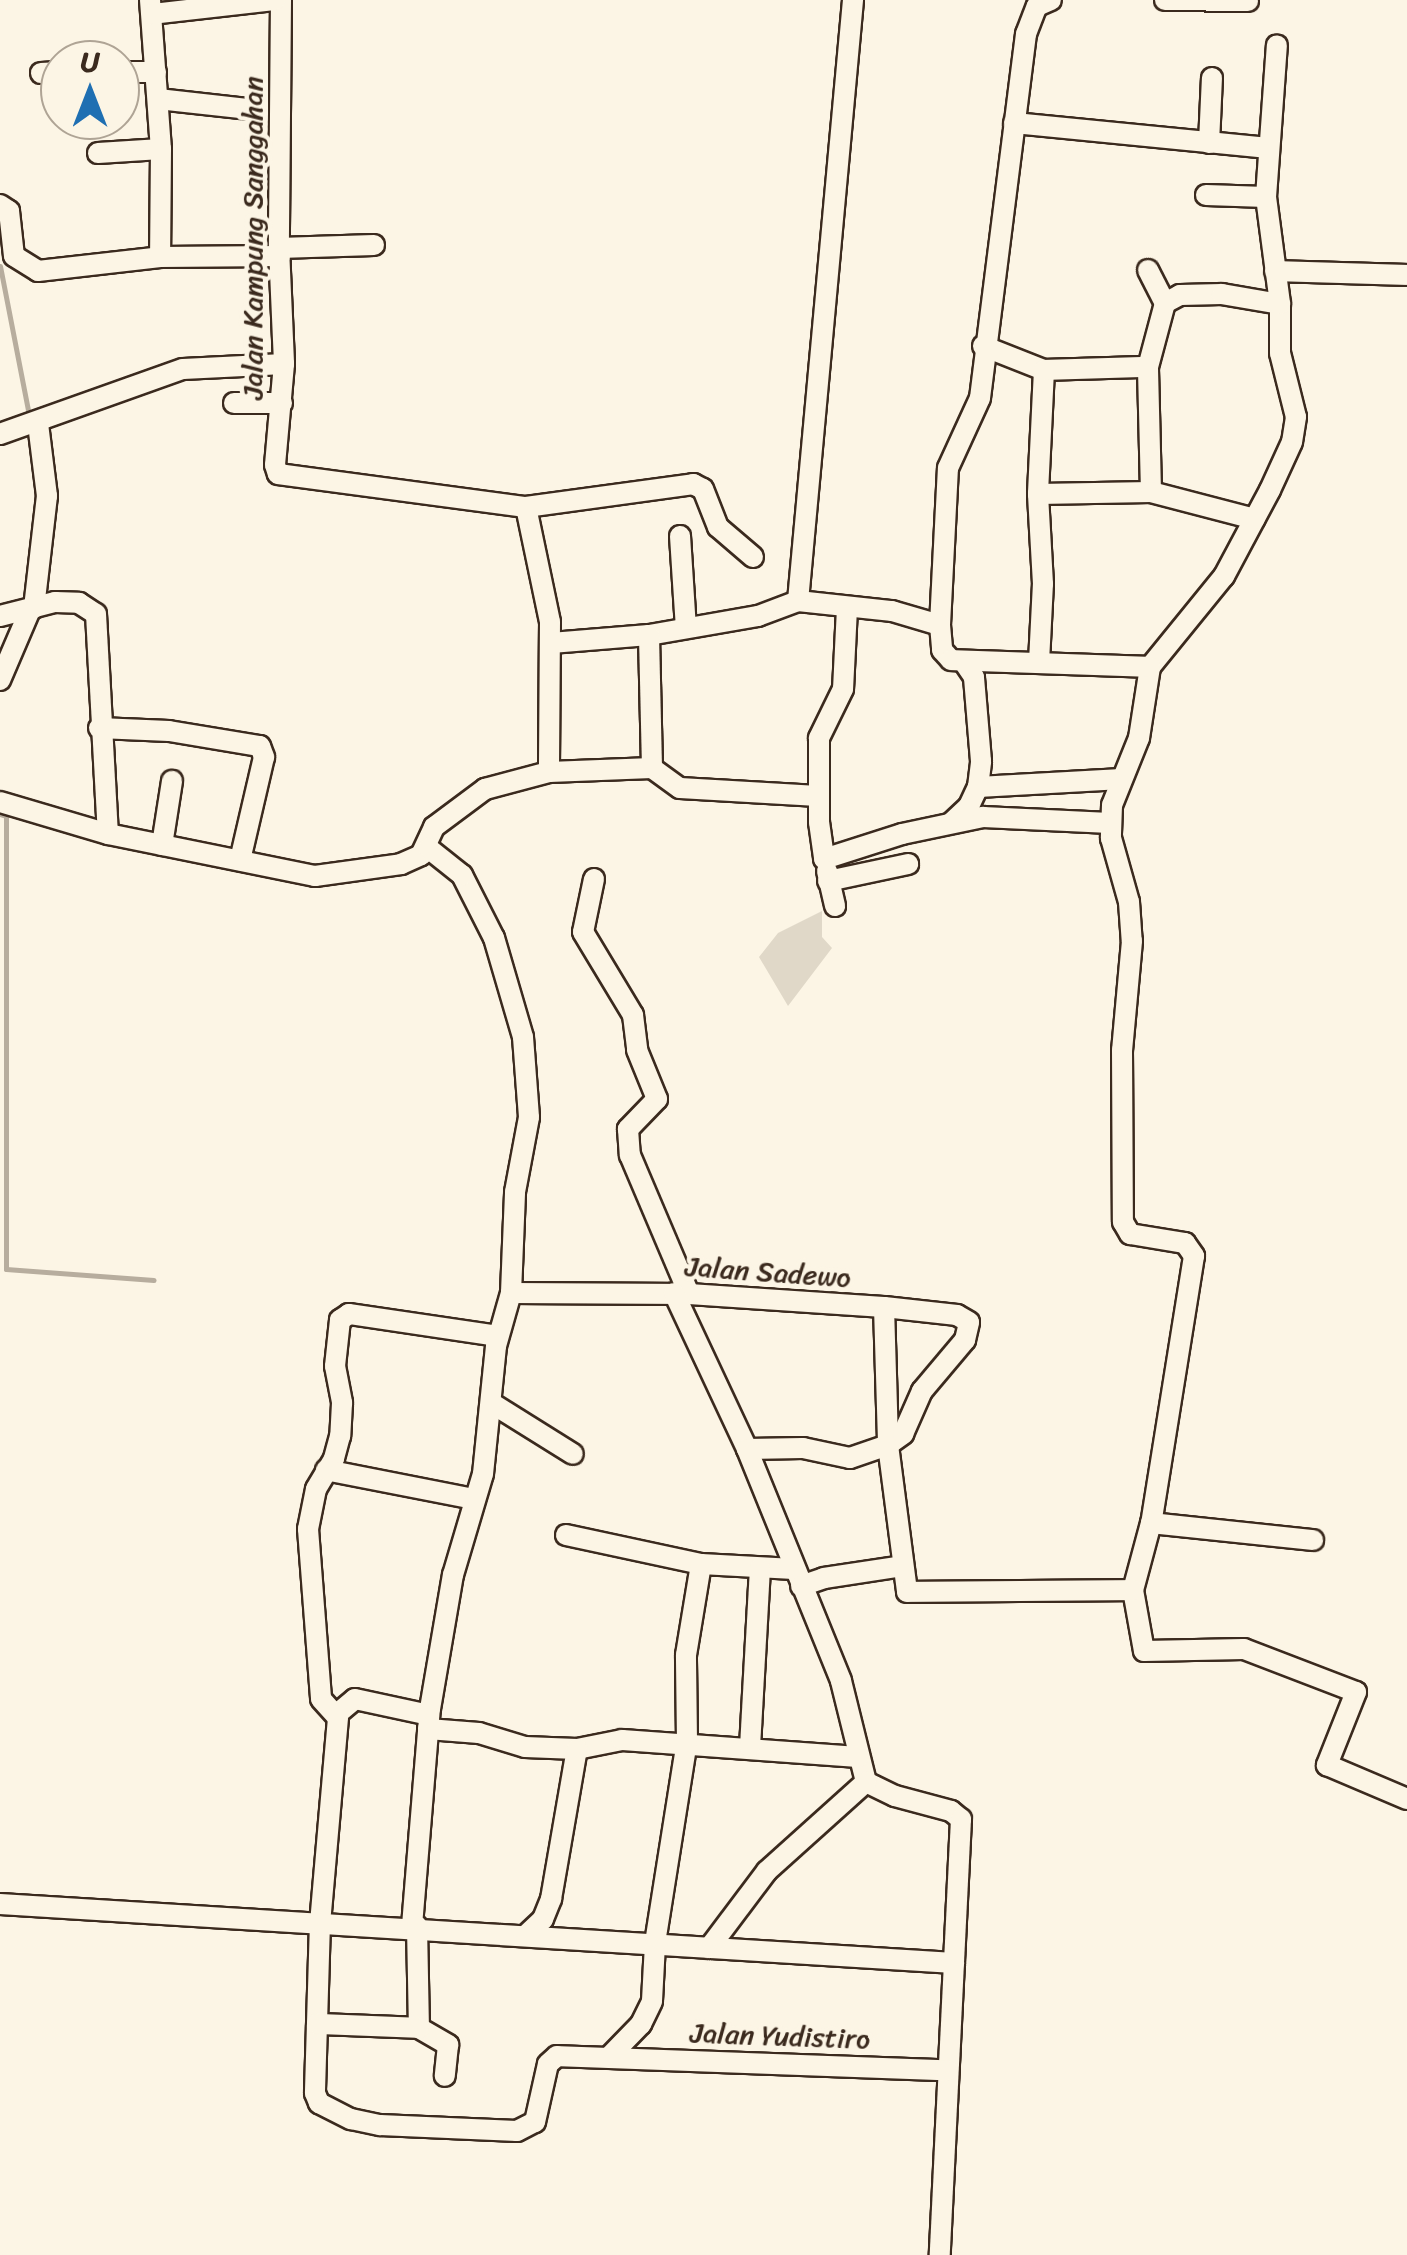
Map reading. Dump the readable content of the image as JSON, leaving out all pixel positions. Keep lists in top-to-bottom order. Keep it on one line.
{"streets":{"street":["Jalan Kampung Sanggahan","Jalan Sadewo","Jalan Yudistiro"]},"north":"top"}
